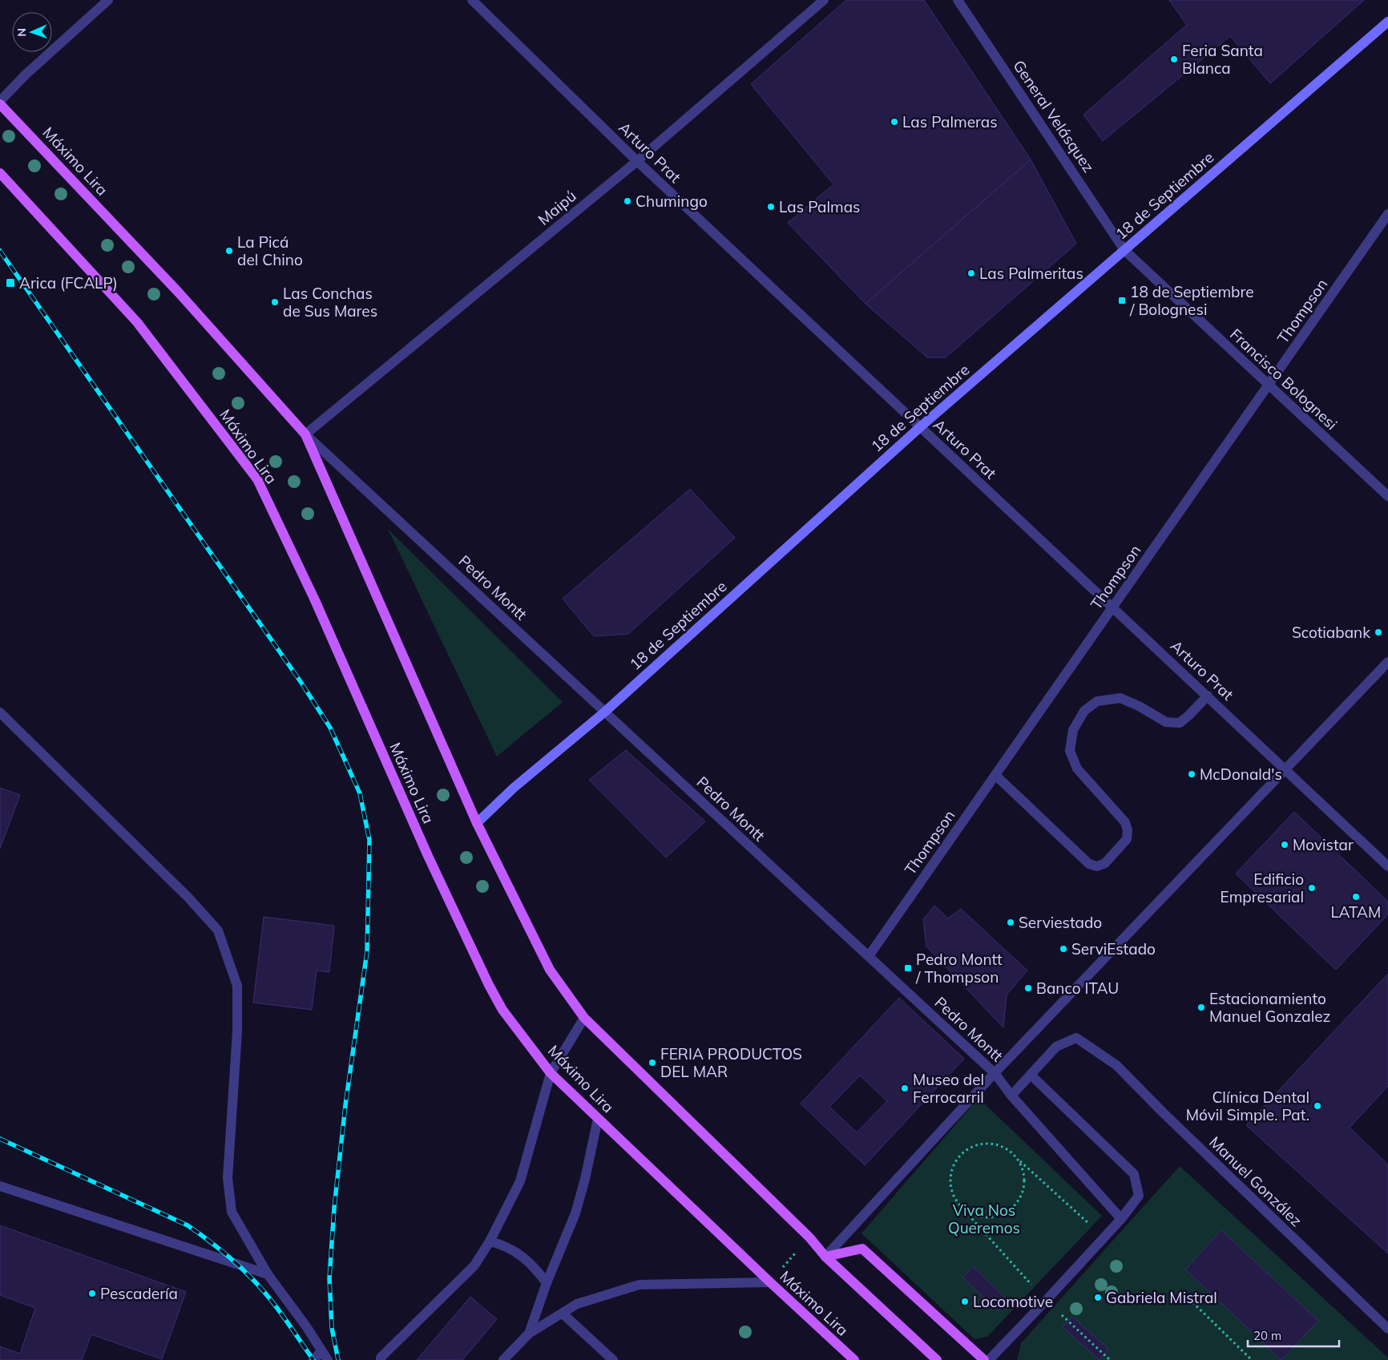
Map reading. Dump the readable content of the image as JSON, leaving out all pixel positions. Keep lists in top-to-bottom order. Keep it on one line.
{"streets":{"main road":["Máximo Lira","18 de Septiembre"],"street":["General Velásquez","Arturo Prat","Maipú","Thompson","Francisco Bolognesi","Pedro Montt","Manuel González"]},"crossings":[["General Velásquez","18 de Septiembre"],["General Velásquez","Francisco Bolognesi"],["Arturo Prat","18 de Septiembre"],["Arturo Prat","Maipú"],["Arturo Prat","Thompson"],["Máximo Lira","18 de Septiembre"],["Máximo Lira","Maipú"],["Máximo Lira","Pedro Montt"],["18 de Septiembre","Francisco Bolognesi"],["18 de Septiembre","Pedro Montt"],["Maipú","Pedro Montt"],["Thompson","Francisco Bolognesi"],["Thompson","Pedro Montt"],["Pedro Montt","Manuel González"]],"parks":["Viva Nos Queremos"],"places":{"other":["Feria Santa Blanca","Las Palmeras","Chumingo","Las Palmas","La Picá del Chino","Las Palmeritas","Las Conchas de Sus Mares","Scotiabank","McDonald's","Movistar","Edificio Empresarial","LATAM","Serviestado","ServiEstado","Banco ITAU","Estacionamiento Manuel Gonzalez","FERIA PRODUCTOS DEL MAR","Museo del Ferrocarril","Clínica Dental Móvil Simple. Pat.","Pescadería","Gabriela Mistral","Locomotive"],"transit":["Arica (FCALP)","18 de Septiembre / Bolognesi","Pedro Montt / Thompson"]},"scale_bar":"20 m","north":"left"}
